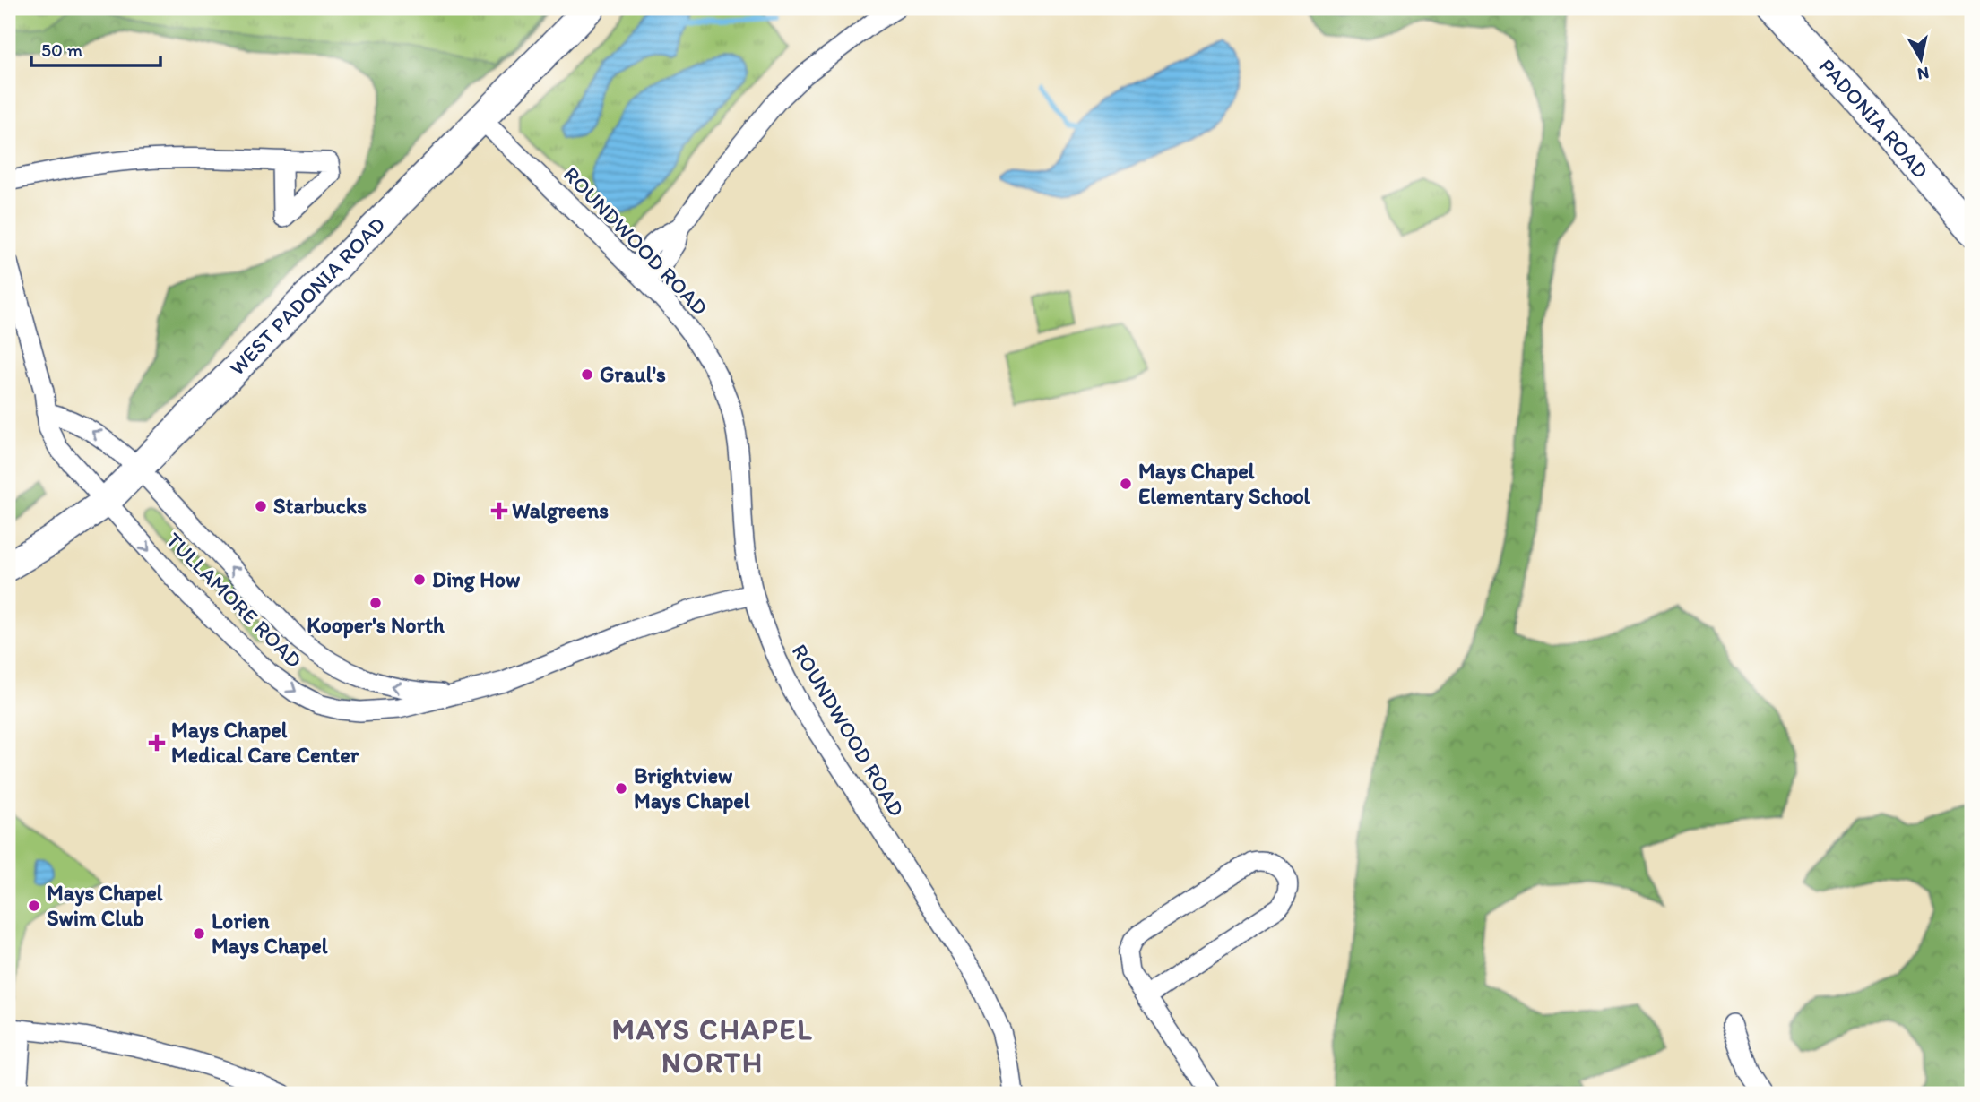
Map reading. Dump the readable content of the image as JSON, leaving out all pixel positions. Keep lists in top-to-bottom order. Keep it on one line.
{"streets":{"main road":["PADONIA ROAD","WEST PADONIA ROAD"],"street":["ROUNDWOOD ROAD","TULLAMORE ROAD"]},"crossings":[["ROUNDWOOD ROAD","WEST PADONIA ROAD"],["ROUNDWOOD ROAD","TULLAMORE ROAD"],["WEST PADONIA ROAD","TULLAMORE ROAD"]],"districts":["MAYS CHAPEL NORTH"],"places":{"other":["Graul's","Mays Chapel Elementary School","Starbucks","Ding How","Kooper's North","Brightview Mays Chapel","Mays Chapel Swim Club","Lorien Mays Chapel"],"health":["Walgreens","Mays Chapel Medical Care Center"]},"scale_bar":"50 m","north":"bottom"}
